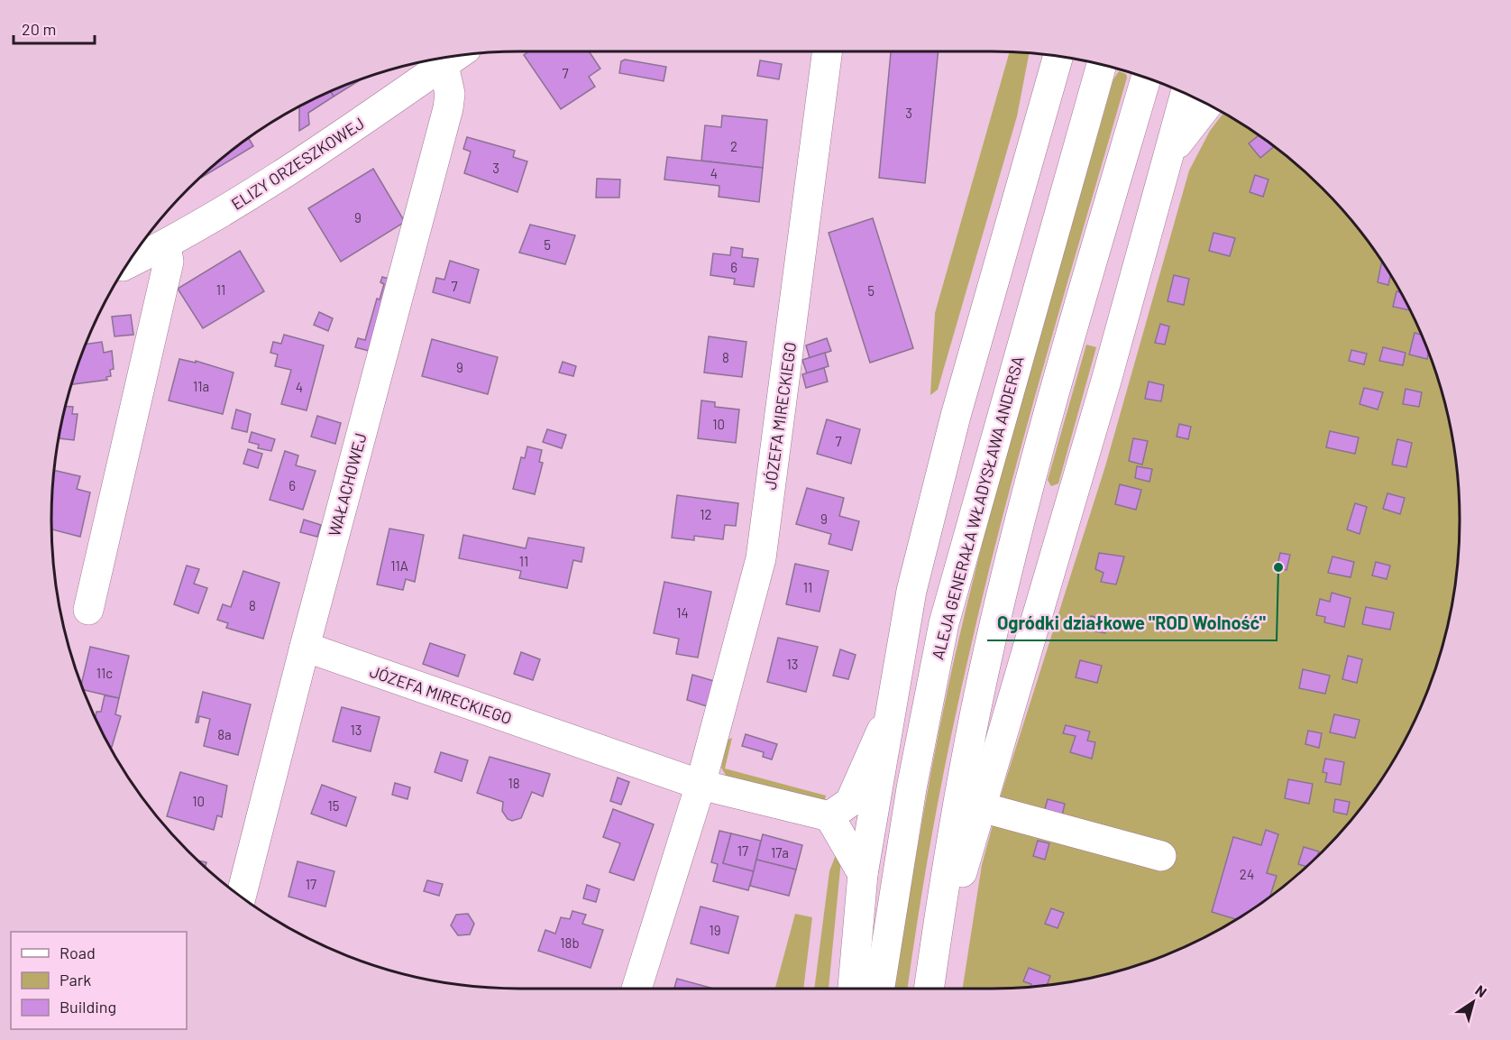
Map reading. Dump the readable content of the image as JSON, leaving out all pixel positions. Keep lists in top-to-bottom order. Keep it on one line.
{"streets":{"main road":["ELIZY ORZESZKOWEJ","JÓZEFA MIRECKIEGO","WAŁACHOWEJ","ALEJA GENERAŁA WŁADYSŁAWA ANDERSA"]},"crossings":[["ELIZY ORZESZKOWEJ","WAŁACHOWEJ"],["JÓZEFA MIRECKIEGO","WAŁACHOWEJ"]],"places":["Ogródki działkowe \"ROD Wolność\""],"house_numbers":["7","3","2","3","4","9","5","6","7","11","5","8","9","11a","4","10","7","6","12","9","11","11A","11","8","14","13","11c","13","8a","18","10","15","17","17a","24","17","19","18b"],"legend":["Road","Park","Building"],"scale_bar":"20 m","north":"top right"}
